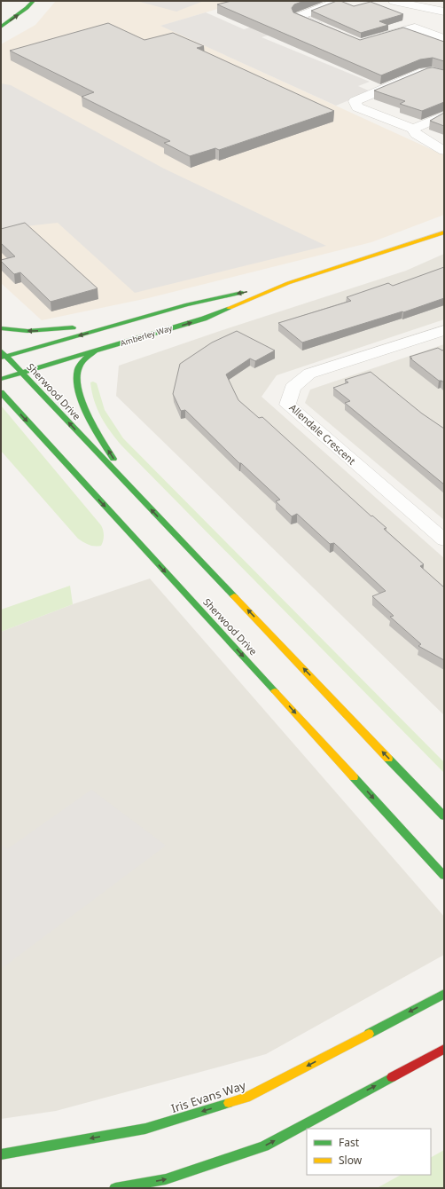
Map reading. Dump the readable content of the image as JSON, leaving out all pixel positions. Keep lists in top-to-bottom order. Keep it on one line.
{"streets":{"main road":["Amberley Way","Sherwood Drive","Iris Evans Way"],"street":["Allendale Crescent"]},"crossings":[["Amberley Way","Sherwood Drive"]],"legend":["Fast","Slow"]}
